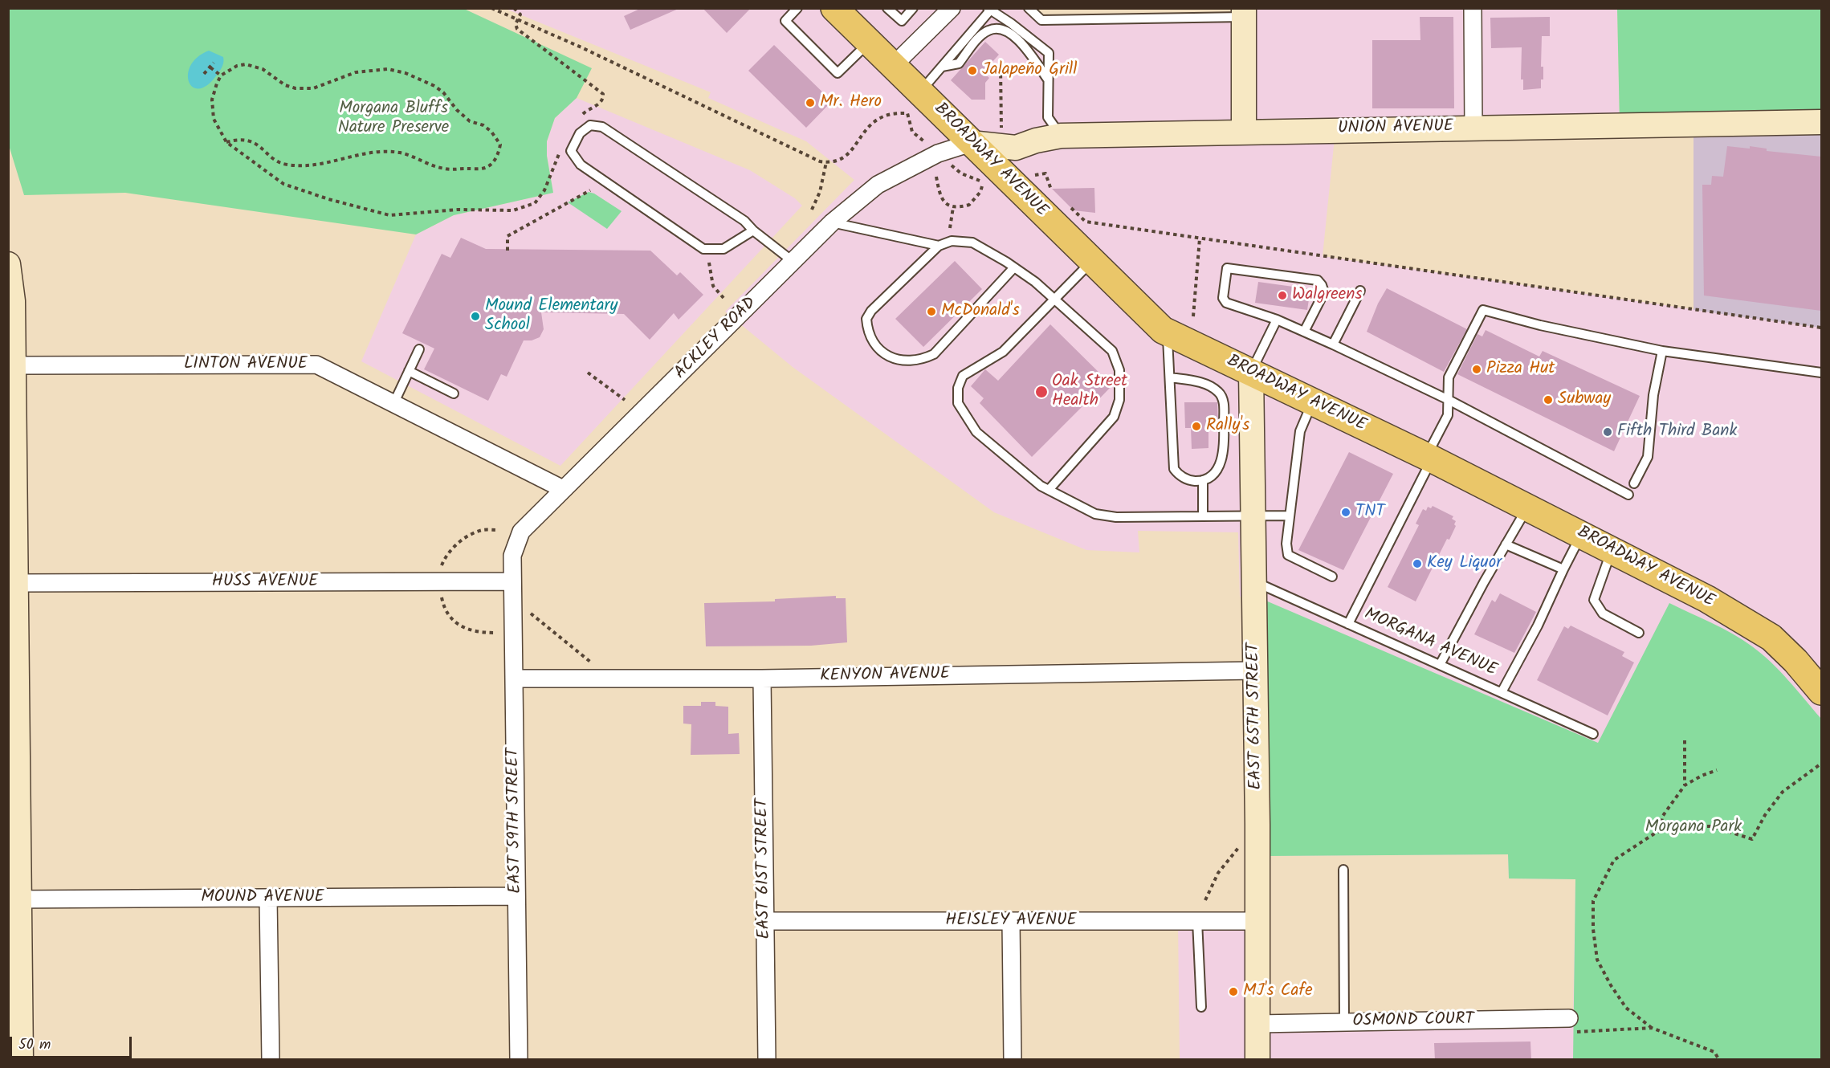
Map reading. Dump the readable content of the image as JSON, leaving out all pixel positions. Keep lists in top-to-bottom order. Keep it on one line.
{"streets":{"main road":["BROADWAY AVENUE"],"street":["UNION AVENUE","ACKLEY ROAD","LINTON AVENUE","HUSS AVENUE","KENYON AVENUE","EAST 65TH STREET","EAST 59TH STREET","EAST 61ST STREET","MOUND AVENUE","HEISLEY AVENUE","OSMOND COURT"],"lane":["MORGANA AVENUE"]},"crossings":[["UNION AVENUE","BROADWAY AVENUE"],["UNION AVENUE","ACKLEY ROAD"],["BROADWAY AVENUE","ACKLEY ROAD"],["BROADWAY AVENUE","EAST 65TH STREET"],["ACKLEY ROAD","LINTON AVENUE"],["ACKLEY ROAD","HUSS AVENUE"],["ACKLEY ROAD","EAST 59TH STREET"],["HUSS AVENUE","EAST 59TH STREET"],["MORGANA AVENUE","EAST 65TH STREET"],["KENYON AVENUE","EAST 65TH STREET"],["KENYON AVENUE","EAST 59TH STREET"],["KENYON AVENUE","EAST 61ST STREET"],["EAST 65TH STREET","HEISLEY AVENUE"],["EAST 65TH STREET","OSMOND COURT"],["EAST 59TH STREET","MOUND AVENUE"],["EAST 61ST STREET","HEISLEY AVENUE"]],"parks":["Morgana Bluffs Nature Preserve","Morgana Park"],"places":["Jalapeño Grill","Mr. Hero","Walgreens","McDonald's","Mound Elementary School","Pizza Hut","Oak Street Health","Subway","Rally's","Fifth Third Bank","TNT","Key Liquor","MJ's Cafe"],"scale_bar":"50 m"}
